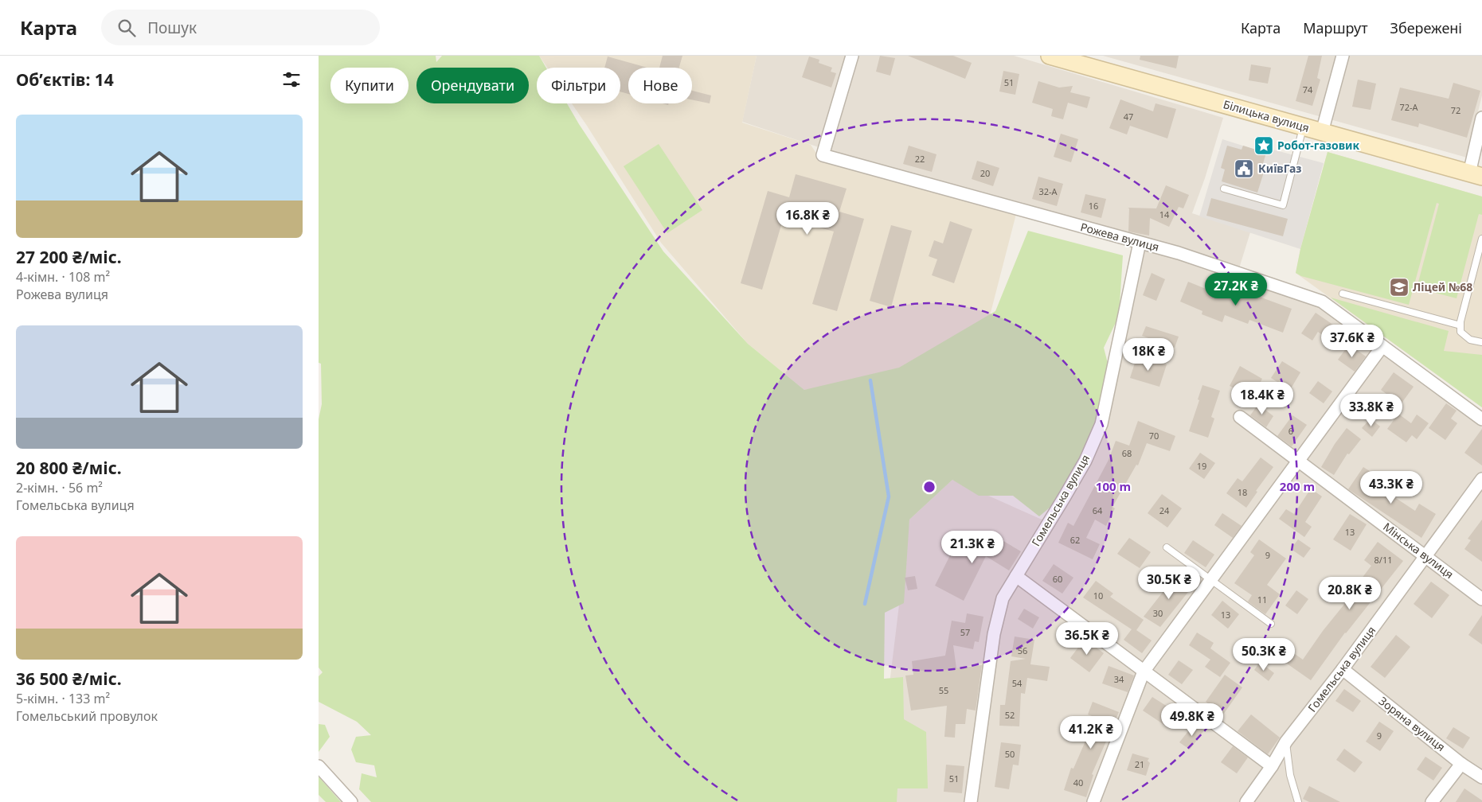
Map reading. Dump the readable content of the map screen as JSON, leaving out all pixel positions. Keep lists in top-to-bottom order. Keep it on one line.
{"streets":{"main road":["Білицька вулиця"],"street":["Рожева вулиця","Гомельська вулиця","Мінська вулиця","Зоряна вулиця"]},"crossings":[["Рожева вулиця","Гомельська вулиця"],["Гомельська вулиця","Мінська вулиця"],["Гомельська вулиця","Зоряна вулиця"]],"places":{"place":["Робот-газовик"],"public building":["КиївГаз"],"school or university":["Ліцей №68"]},"house_numbers":["51","74","72-А","72","47","22","20","32-А","16","14","6","70","68","19","18","64","24","13","62","9","8/11","60","10","11","30","13","57","56","34","54","55","52","9","50","21","51","40"],"page":{"header":"Карта","search":"Пошук","nav":["Карта","Маршрут","Збережені"],"heading":"Об’єктів: 14","chip":["Купити","Орендувати","Фільтри","Нове"],"list":[{"name":"27 200 ₴/міс.","note":"4-кімн. · 108 m² · Рожева вулиця"},{"name":"20 800 ₴/міс.","note":"2-кімн. · 56 m² · Гомельська вулиця"},{"name":"36 500 ₴/міс.","note":"5-кімн. · 133 m² · Гомельський провулок"}],"price":["16.8K ₴","27.2K ₴","37.6K ₴","18K ₴","18.4K ₴","33.8K ₴","43.3K ₴","21.3K ₴","30.5K ₴","20.8K ₴","36.5K ₴","50.3K ₴","49.8K ₴","41.2K ₴"]},"rings":["100 m","200 m"]}
